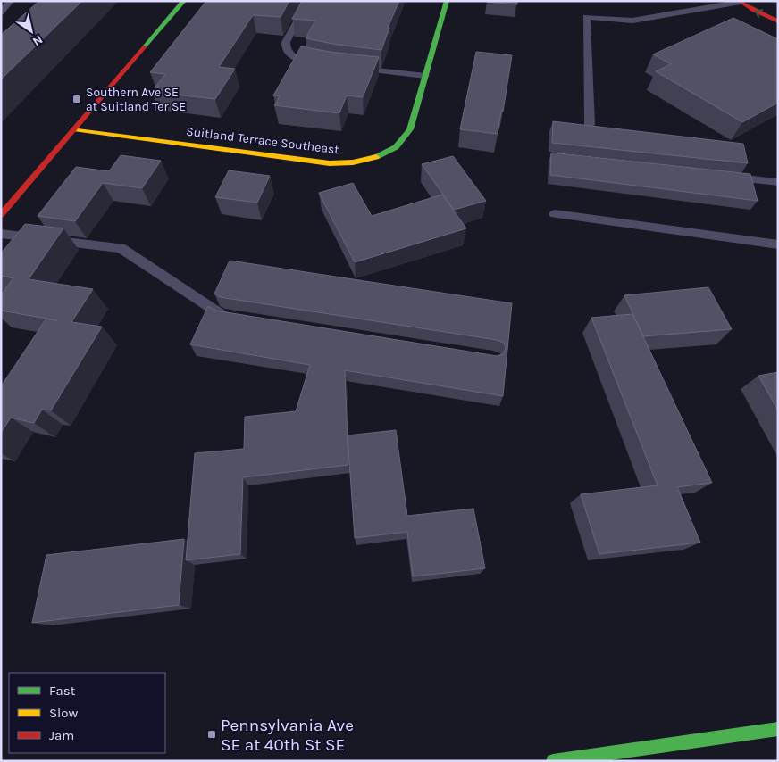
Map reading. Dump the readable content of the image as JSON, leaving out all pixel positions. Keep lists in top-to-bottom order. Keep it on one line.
{"streets":{"main road":["Suitland Terrace Southeast"]},"places":{"transit":["Southern Ave SE at Suitland Ter SE","Pennsylvania Ave SE at 40th St SE"]},"legend":["Fast","Slow","Jam"],"north":"bottom right"}
